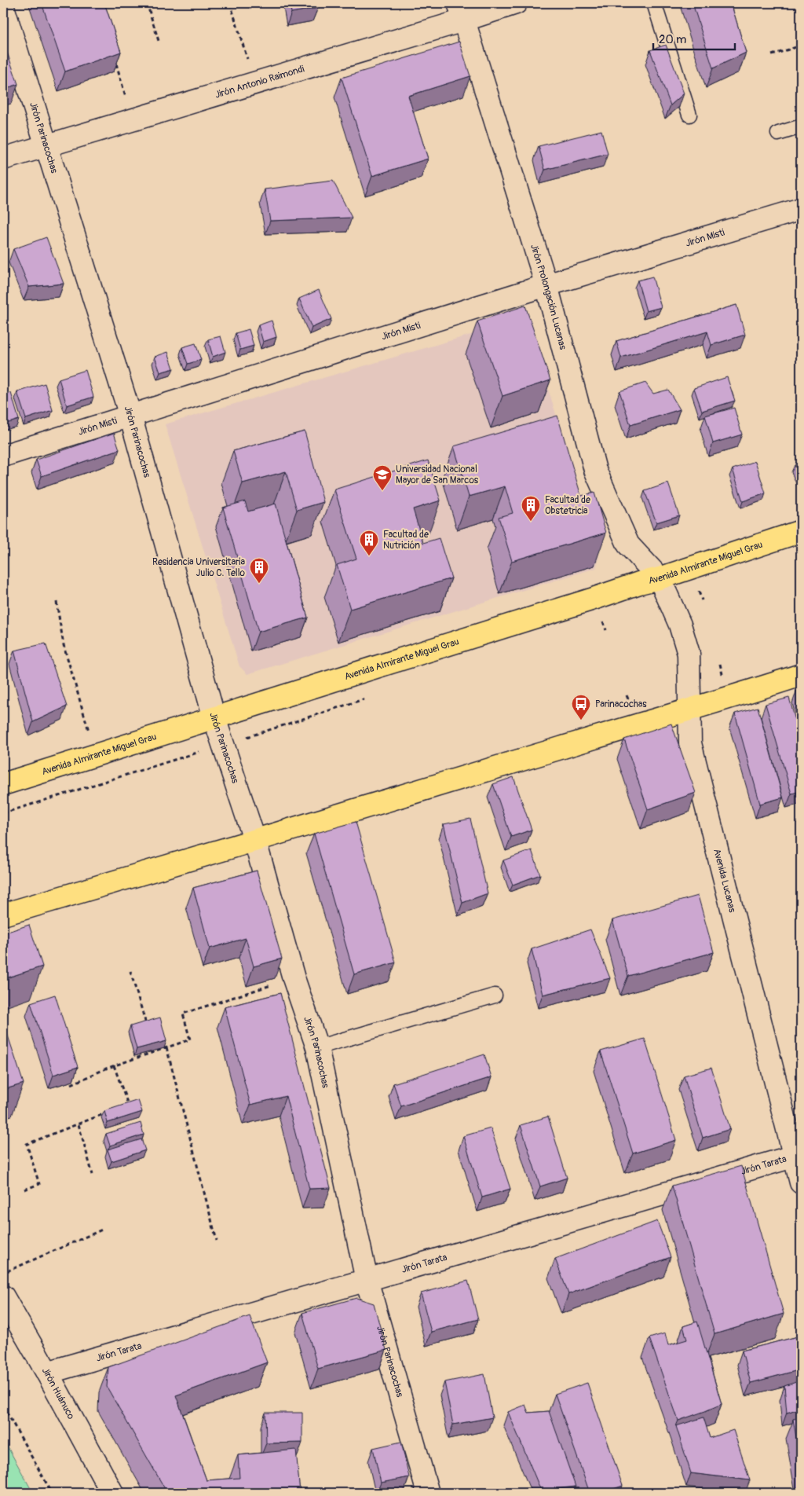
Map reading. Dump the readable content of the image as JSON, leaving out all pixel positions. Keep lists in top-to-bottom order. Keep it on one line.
{"streets":{"main road":["Avenida Almirante Miguel Grau"],"street":["Jirón Antonio Raimondi","Jirón Parinacochas","Jirón Misti","Jirón Prolongación Lucanas","Avenida Lucanas","Jirón Tarata","Jirón Huánuco"]},"crossings":[["Jirón Antonio Raimondi","Jirón Parinacochas"],["Jirón Antonio Raimondi","Jirón Prolongación Lucanas"],["Jirón Parinacochas","Jirón Misti"],["Jirón Parinacochas","Avenida Almirante Miguel Grau"],["Jirón Parinacochas","Jirón Tarata"],["Jirón Misti","Jirón Prolongación Lucanas"],["Jirón Prolongación Lucanas","Avenida Almirante Miguel Grau"],["Jirón Prolongación Lucanas","Avenida Lucanas"],["Avenida Almirante Miguel Grau","Avenida Lucanas"],["Avenida Lucanas","Jirón Tarata"],["Jirón Tarata","Jirón Huánuco"]],"places":{"school or university":["Universidad Nacional Mayor de San Marcos"],"building":["Facultad de Obstetricia","Facultad de Nutrición","Residencia Universitaria Julio C. Tello"],"bus stop":["Parinacochas"]},"scale_bar":"20 m"}
